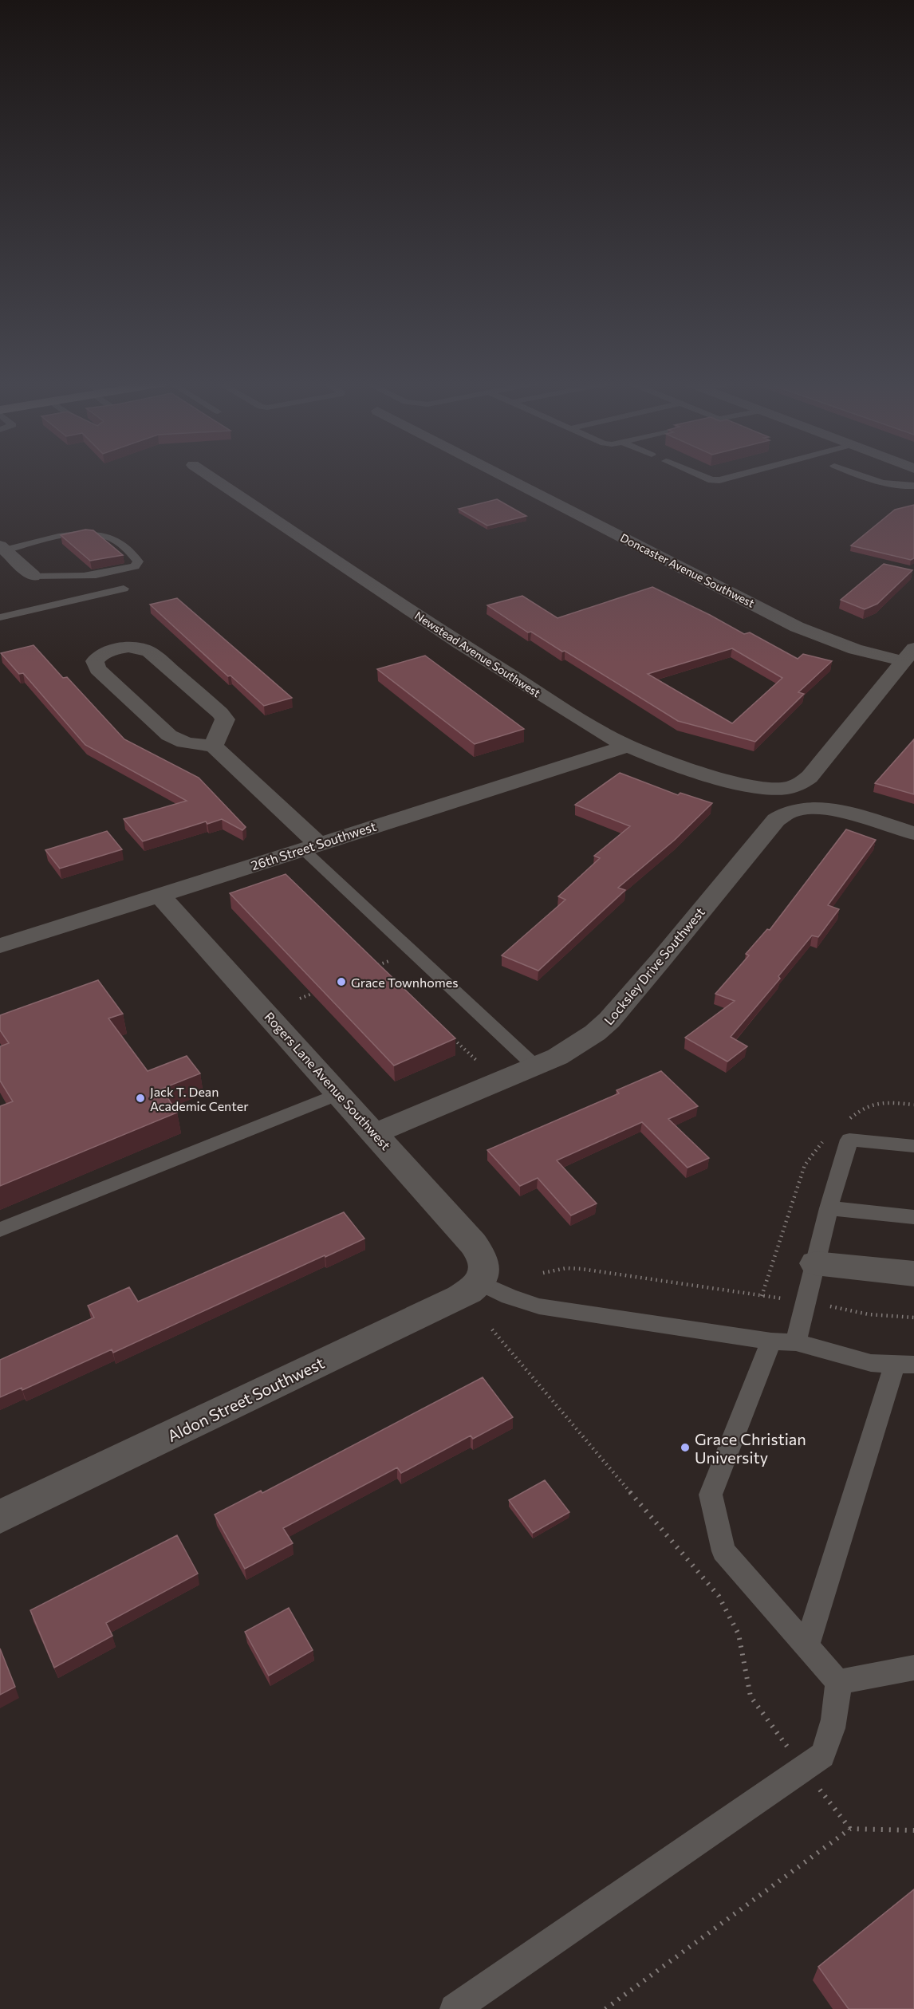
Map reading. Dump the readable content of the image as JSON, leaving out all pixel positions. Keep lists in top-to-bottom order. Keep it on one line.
{"streets":{"street":["Doncaster Avenue Southwest","Newstead Avenue Southwest","26th Street Southwest","Locksley Drive Southwest","Rogers Lane Avenue Southwest","Aldon Street Southwest"]},"crossings":[["Doncaster Avenue Southwest","Locksley Drive Southwest"],["Newstead Avenue Southwest","26th Street Southwest"],["Newstead Avenue Southwest","Locksley Drive Southwest"],["26th Street Southwest","Rogers Lane Avenue Southwest"],["Locksley Drive Southwest","Rogers Lane Avenue Southwest"],["Rogers Lane Avenue Southwest","Aldon Street Southwest"]],"places":["Grace Townhomes","Jack T. Dean Academic Center","Grace Christian University"]}
